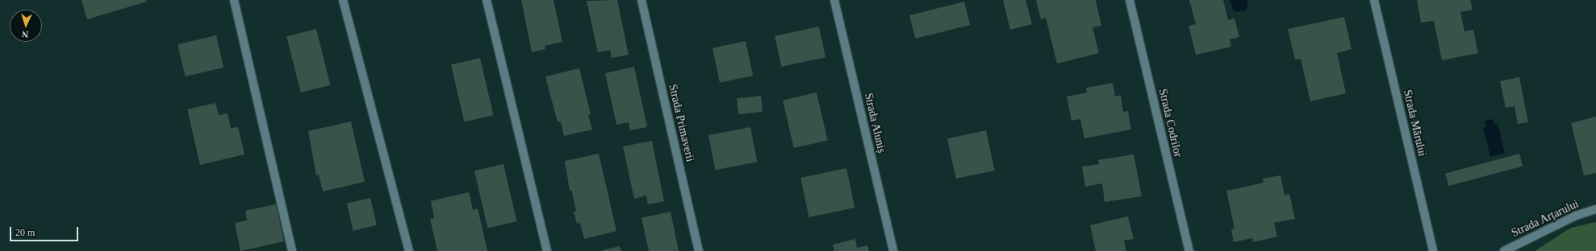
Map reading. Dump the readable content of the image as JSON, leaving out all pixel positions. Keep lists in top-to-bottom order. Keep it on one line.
{"streets":{"street":["Strada Primaverii","Strada Aluniș","Strada Codrilor","Strada Mărului","Strada Arțarului"]},"scale_bar":"20 m","north":"bottom"}
